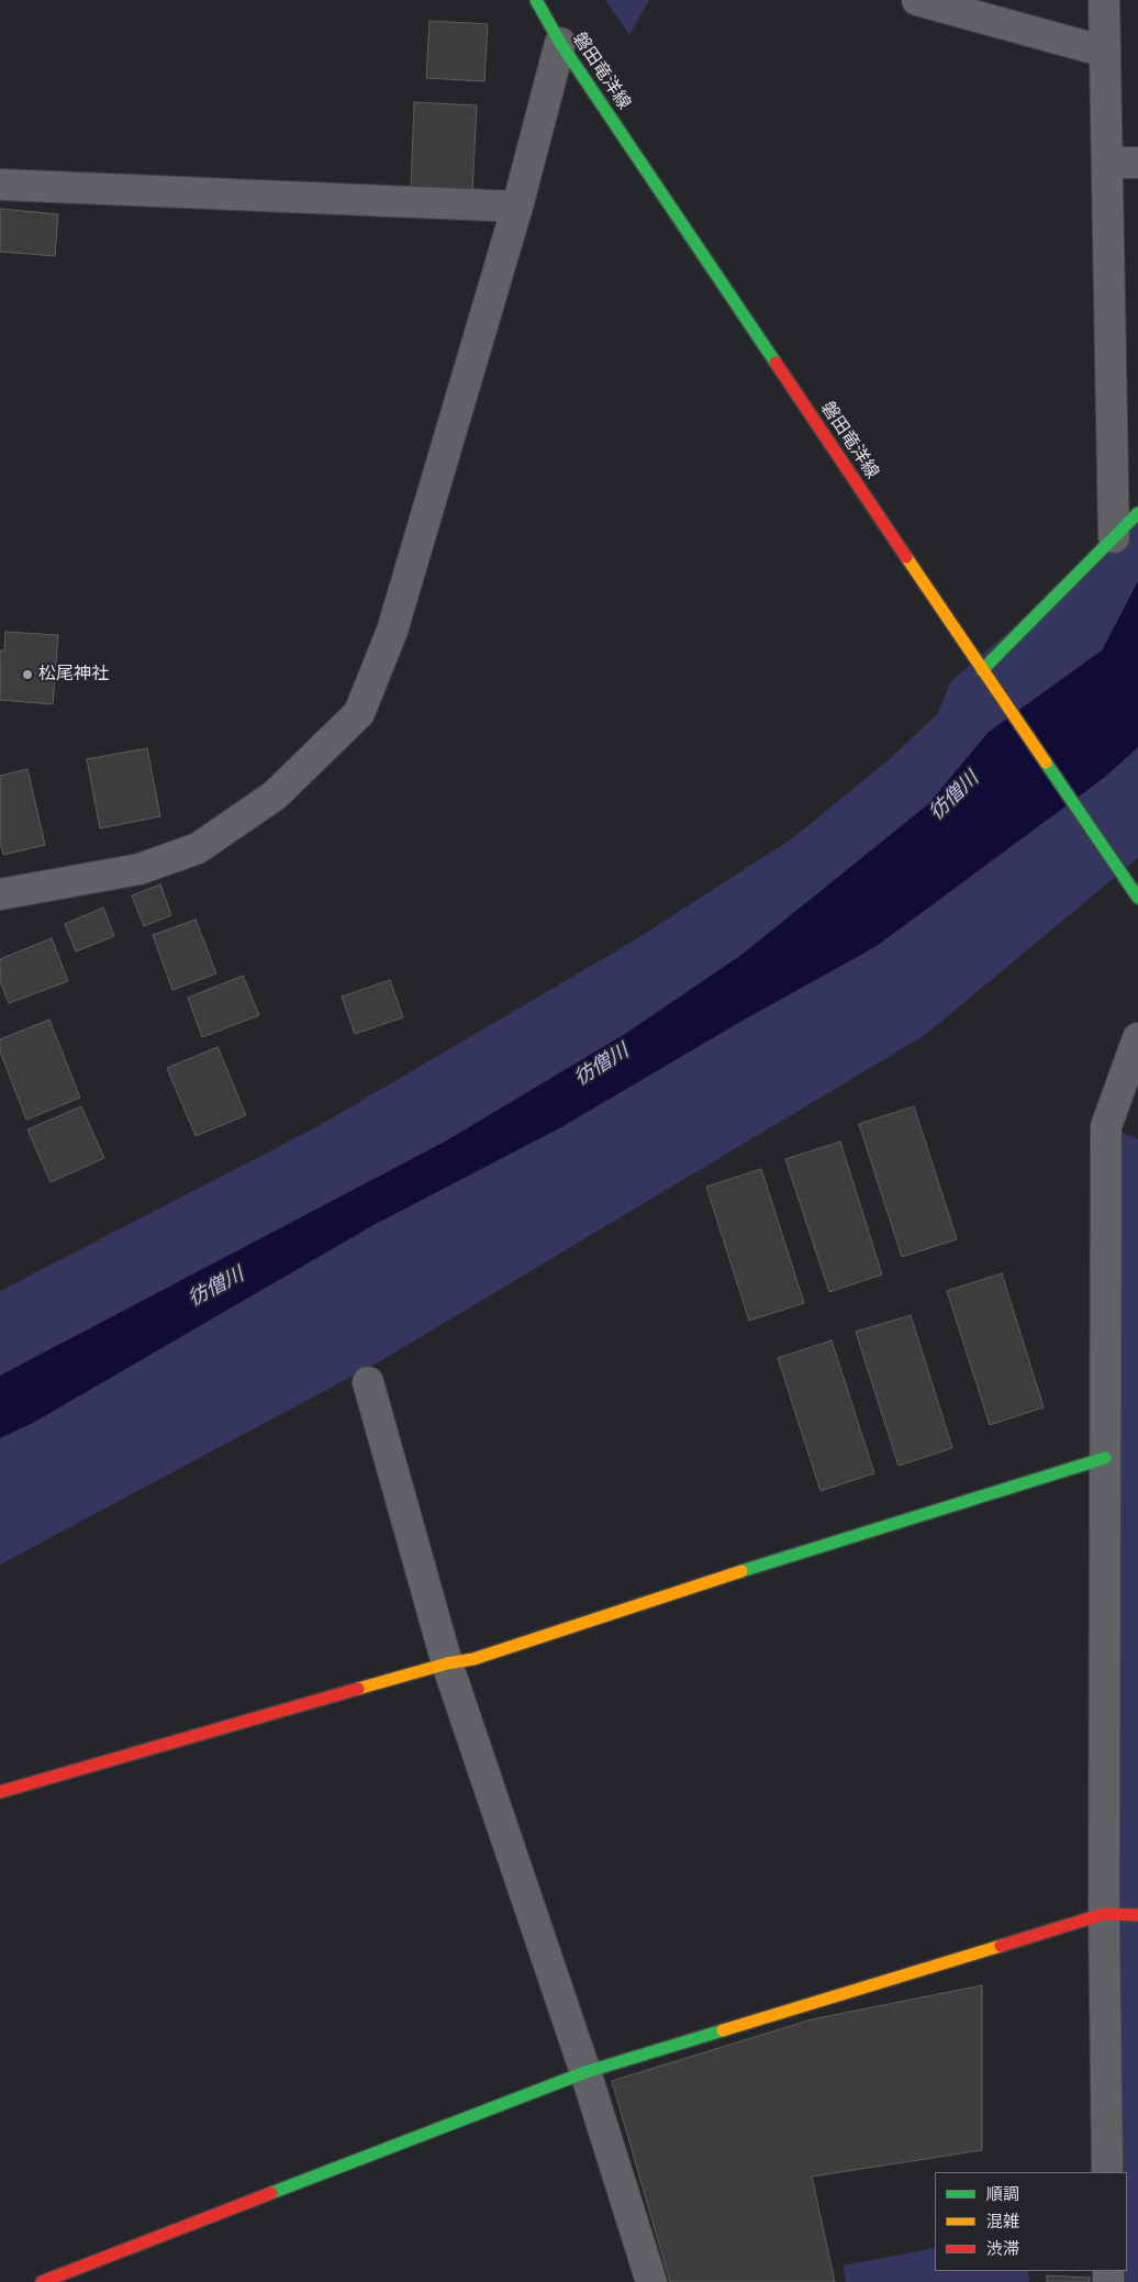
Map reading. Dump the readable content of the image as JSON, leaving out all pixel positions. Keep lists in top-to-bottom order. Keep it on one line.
{"streets":{"street":["磐田竜洋線"]},"water":["彷僧川"],"places":["松尾神社"],"legend":["順調","混雑","渋滞"]}
